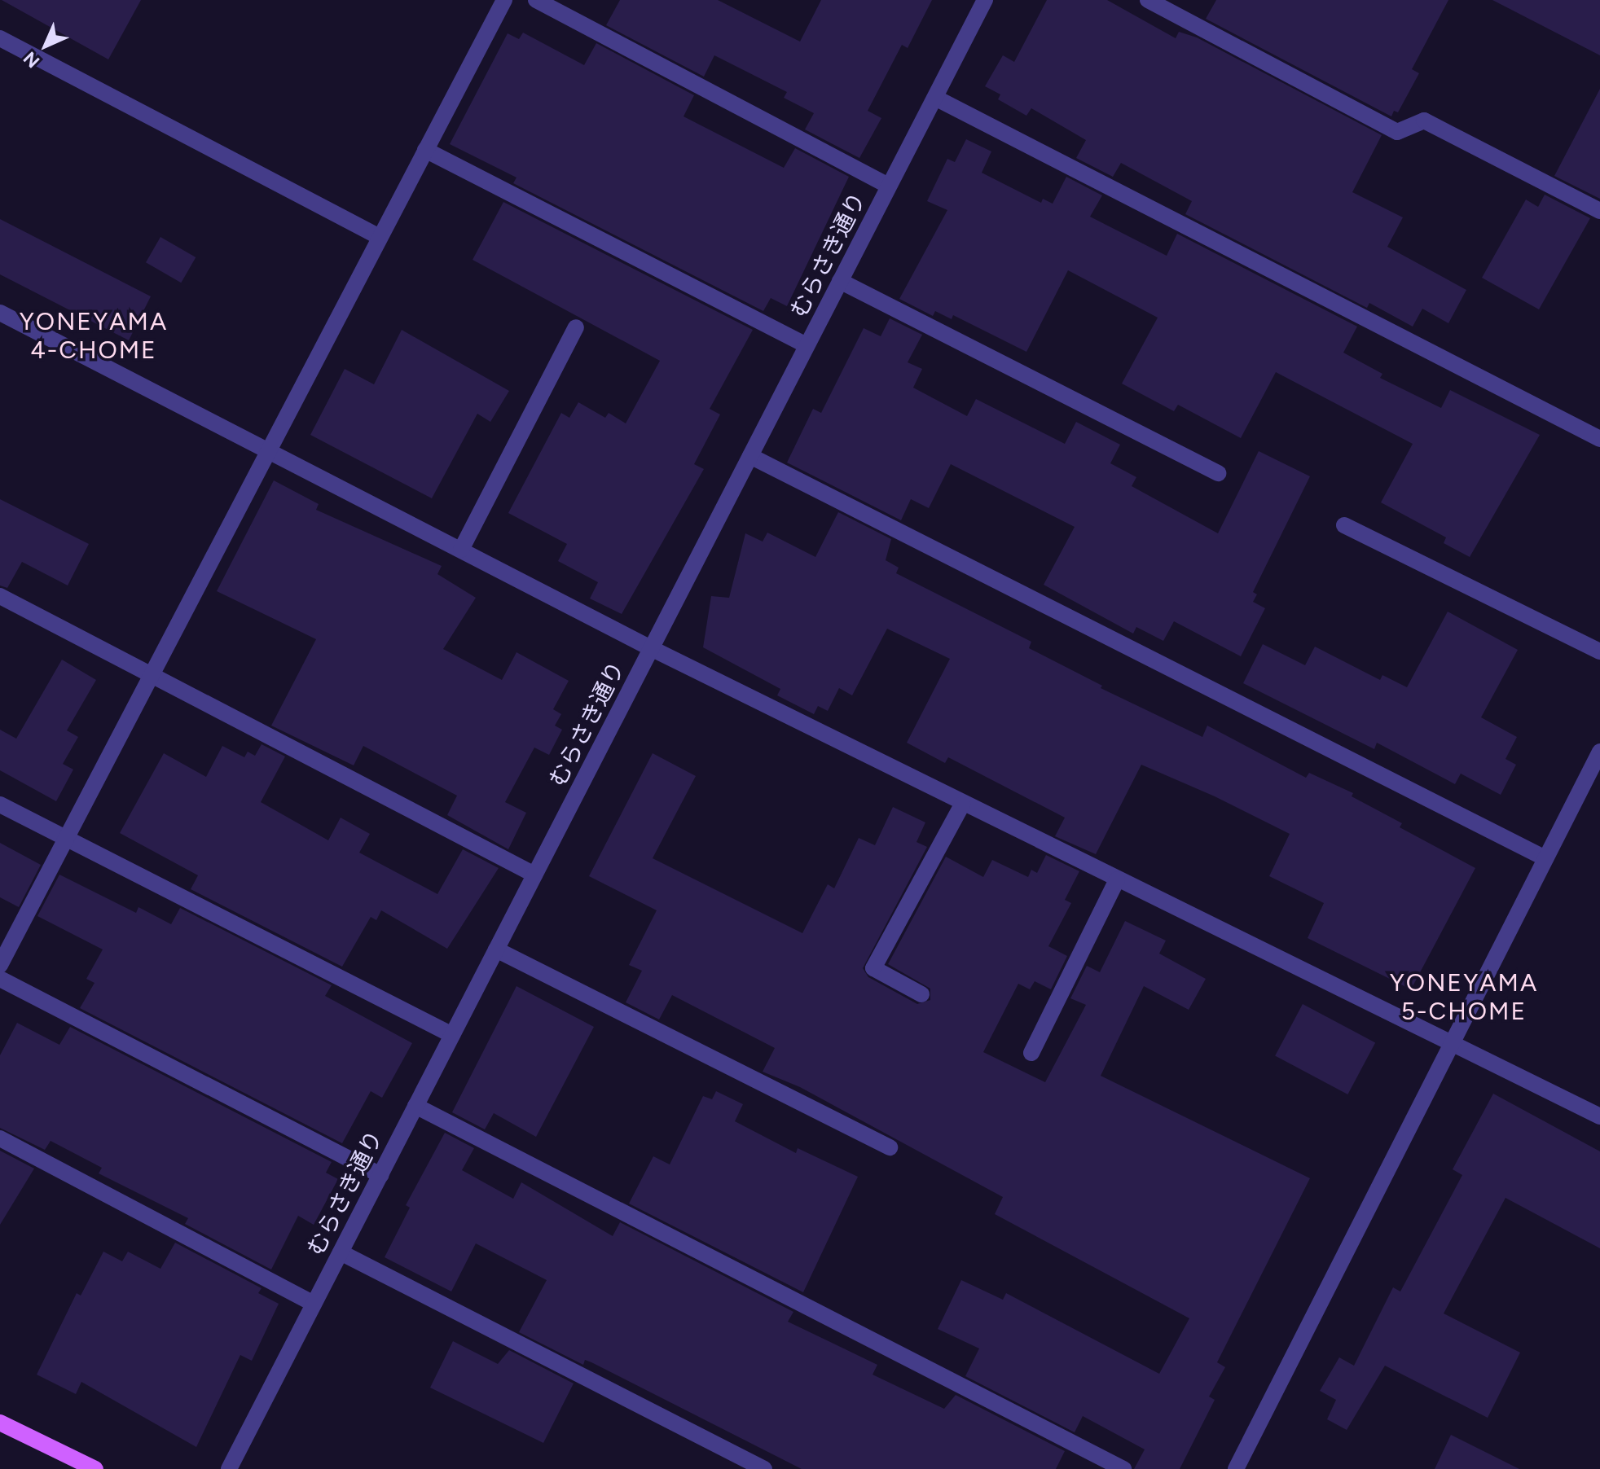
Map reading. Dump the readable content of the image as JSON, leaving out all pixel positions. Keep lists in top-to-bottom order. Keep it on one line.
{"streets":{"street":["むらさき通り"]},"districts":["YONEYAMA 4-CHOME","YONEYAMA 5-CHOME"],"north":"bottom left"}
